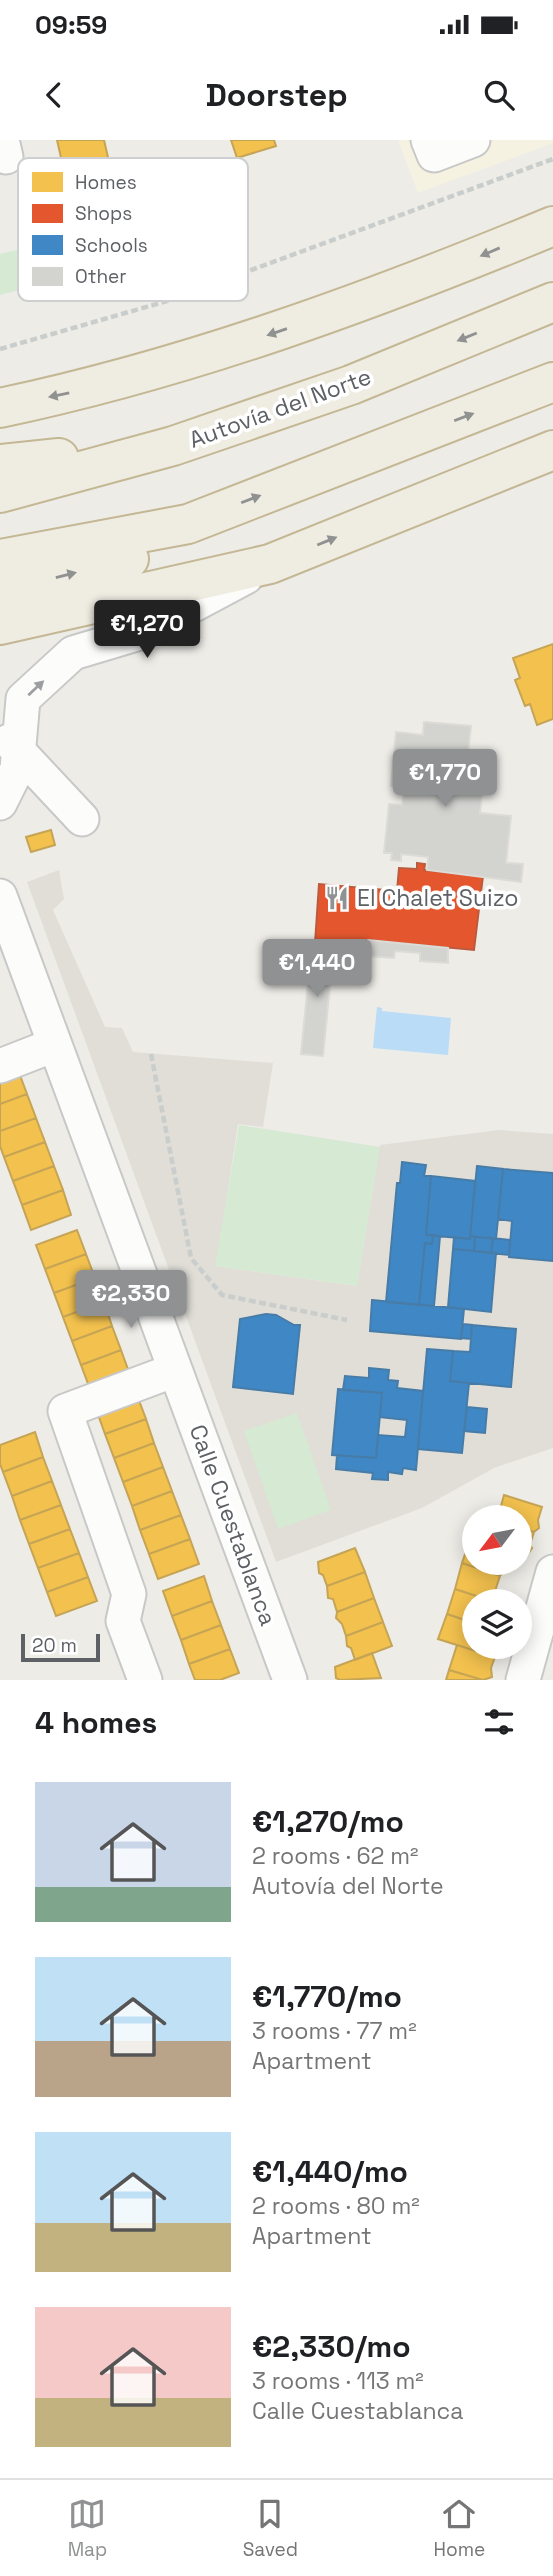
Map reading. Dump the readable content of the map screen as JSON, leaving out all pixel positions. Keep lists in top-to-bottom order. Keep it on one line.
{"streets":{"highway":["Autovía del Norte"],"street":["Calle Cuestablanca"]},"places":{"restaurant":["El Chalet Suizo"]},"legend":["Homes","Shops","Schools","Other"],"scale_bar":"20 m","north":"bottom left","page":{"status":"09:59","header":"Doorstep","price":["€1,270","€1,770","€1,440","€2,330"],"scale":"20 m","heading":"4 homes","list":[{"name":"€1,270/mo","note":"2 rooms · 62 m² · Autovía del Norte"},{"name":"€1,770/mo","note":"3 rooms · 77 m² · Apartment"},{"name":"€1,440/mo","note":"2 rooms · 80 m² · Apartment"},{"name":"€2,330/mo","note":"3 rooms · 113 m² · Calle Cuestablanca"}],"tabs":["Map","Saved","Home"]}}
